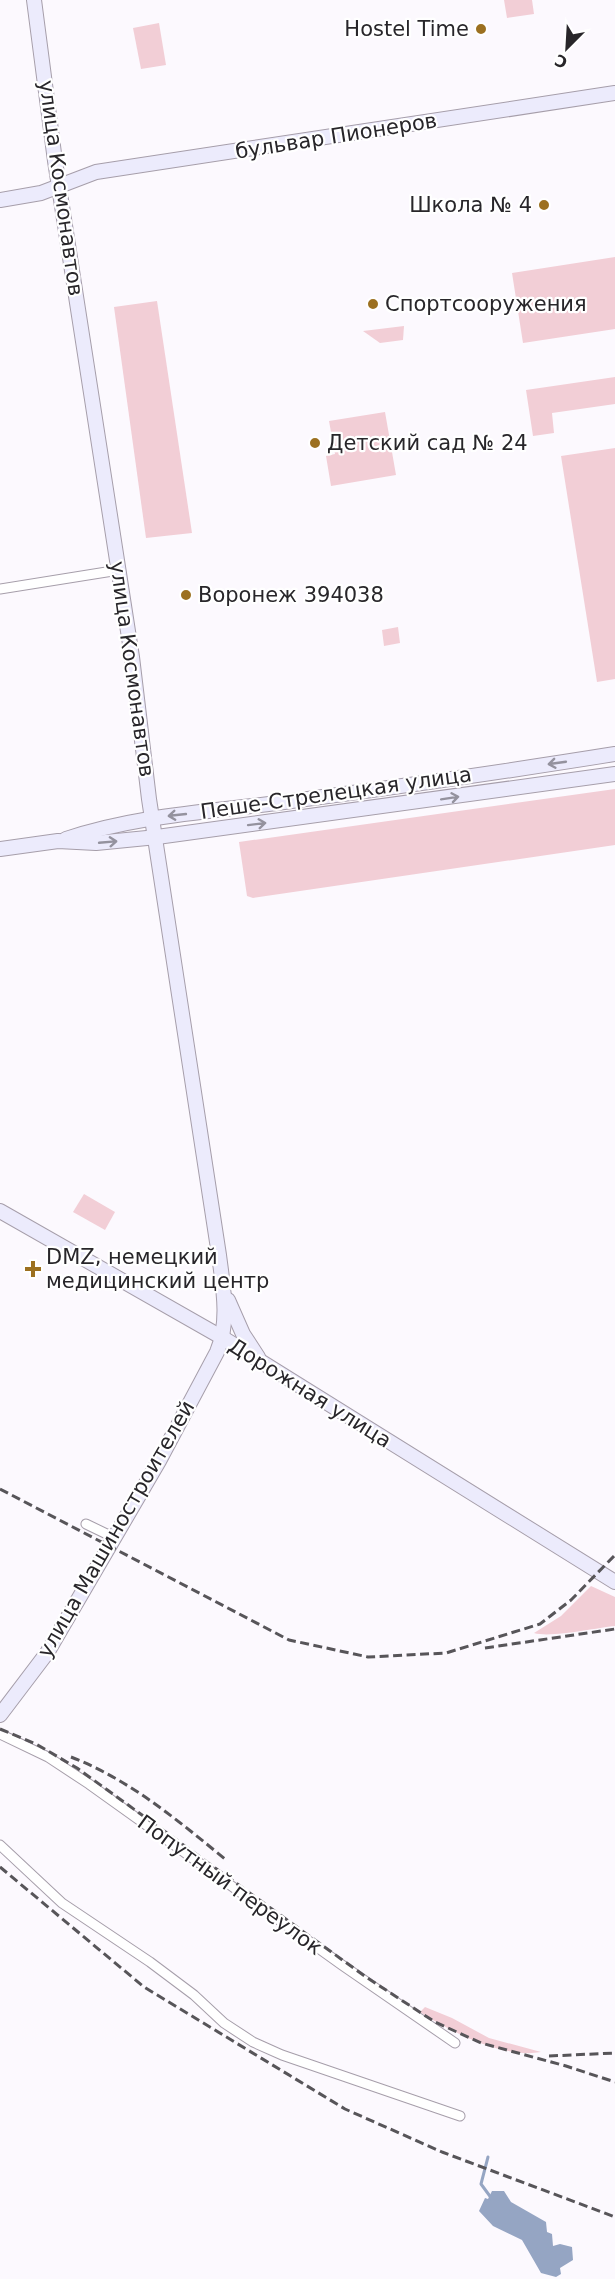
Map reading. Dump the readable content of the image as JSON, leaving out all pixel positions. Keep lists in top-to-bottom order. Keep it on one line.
{"streets":{"street":["бульвар Пионеров","улица Космонавтов","Пеше-Стрелецкая улица","Дорожная улица","улица Машиностроителей","Попутный переулок"]},"crossings":[["бульвар Пионеров","улица Космонавтов"],["улица Космонавтов","Пеше-Стрелецкая улица"],["улица Космонавтов","Дорожная улица"],["улица Космонавтов","улица Машиностроителей"],["Дорожная улица","улица Машиностроителей"]],"places":{"other":["Hostel Time","Школа № 4","Спортсооружения","Детский сад № 24","Воронеж 394038"],"health":["DMZ, немецкий медицинский центр"]},"north":"bottom left"}
